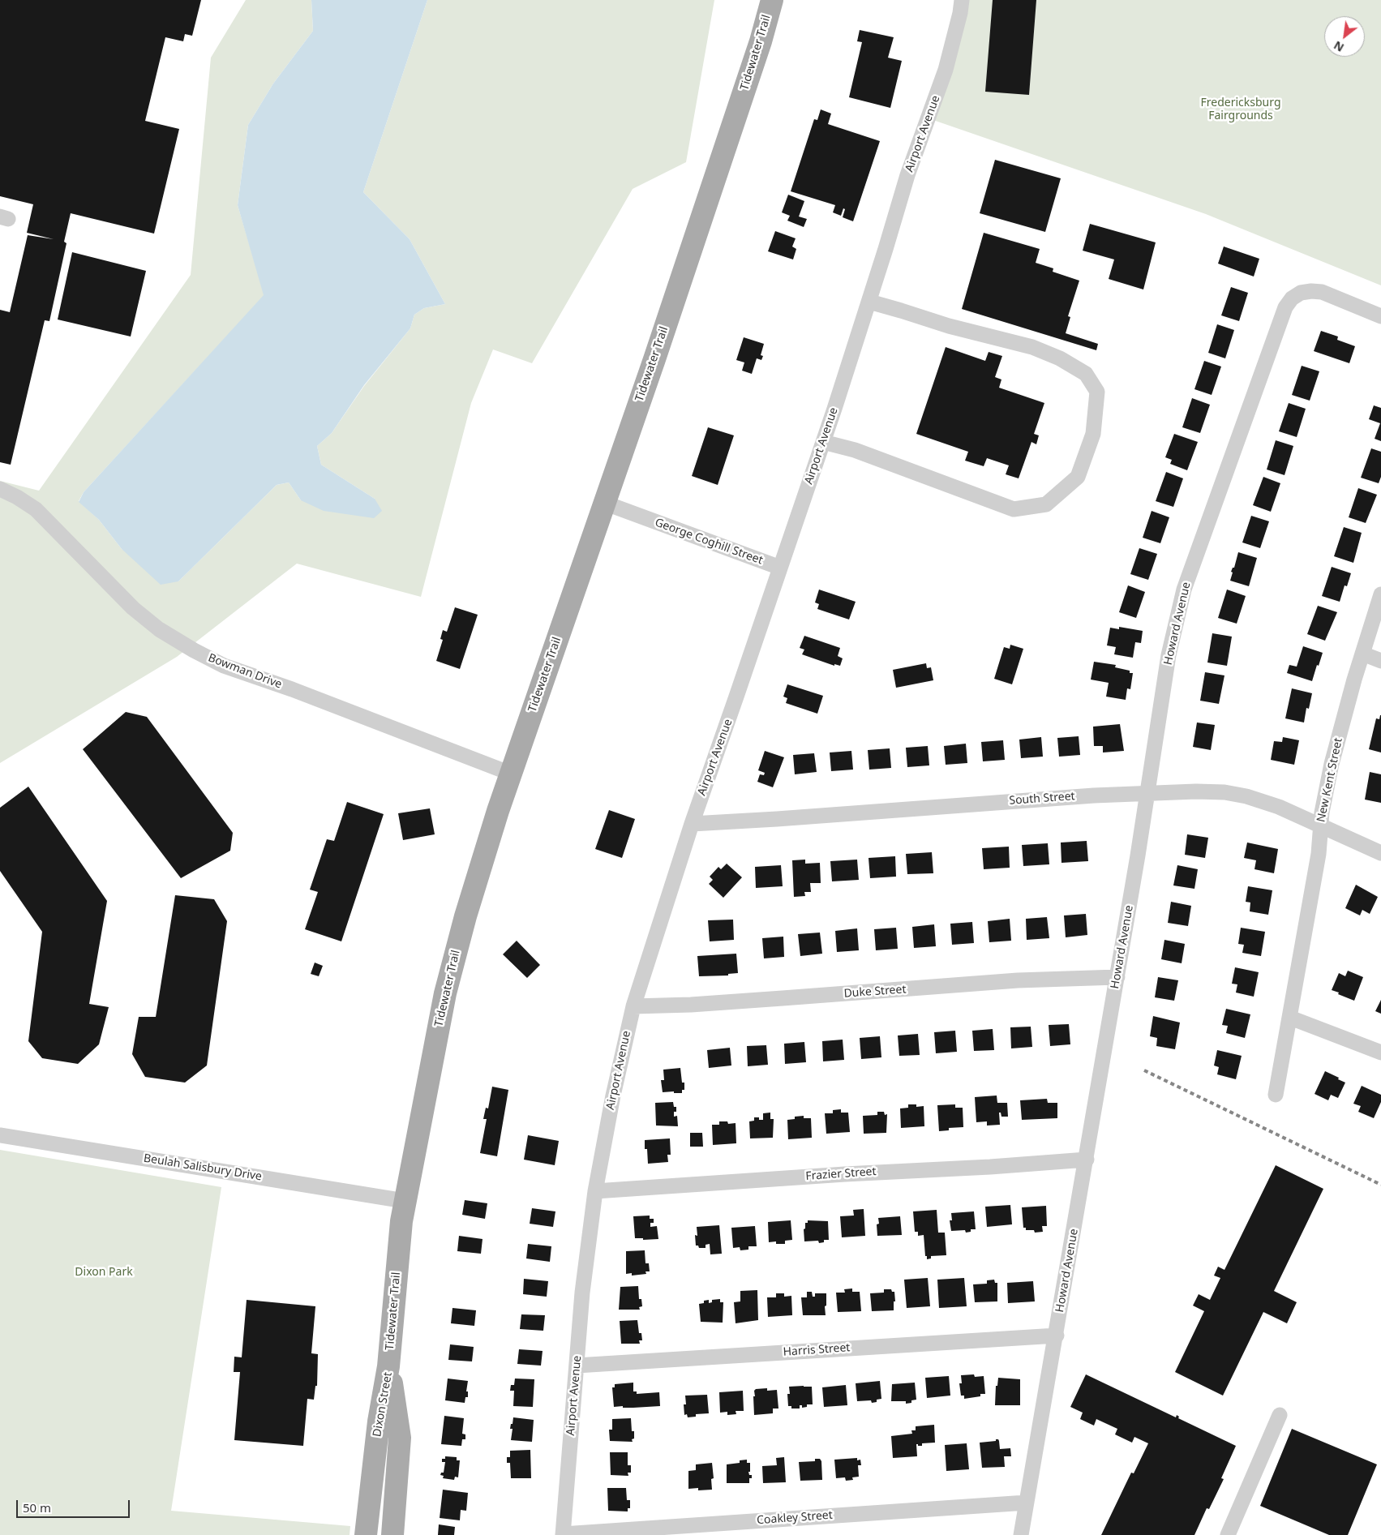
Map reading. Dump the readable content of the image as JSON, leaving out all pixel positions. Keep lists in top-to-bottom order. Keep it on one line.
{"streets":{"main road":["Tidewater Trail","Dixon Street"],"street":["Airport Avenue","George Coghill Street","Howard Avenue","Bowman Drive","New Kent Street","South Street","Duke Street","Beulah Salisbury Drive","Frazier Street","Harris Street","Coakley Street"]},"crossings":[["Tidewater Trail","George Coghill Street"],["Tidewater Trail","Bowman Drive"],["Tidewater Trail","Beulah Salisbury Drive"],["Tidewater Trail","Dixon Street"],["Airport Avenue","George Coghill Street"],["Airport Avenue","South Street"],["Airport Avenue","Duke Street"],["Airport Avenue","Frazier Street"],["Airport Avenue","Harris Street"],["Airport Avenue","Coakley Street"],["Howard Avenue","South Street"],["Howard Avenue","Duke Street"],["Howard Avenue","Frazier Street"],["Howard Avenue","Harris Street"],["Howard Avenue","Coakley Street"],["New Kent Street","South Street"]],"parks":["Fredericksburg Fairgrounds","Dixon Park"],"scale_bar":"50 m","north":"bottom left"}
